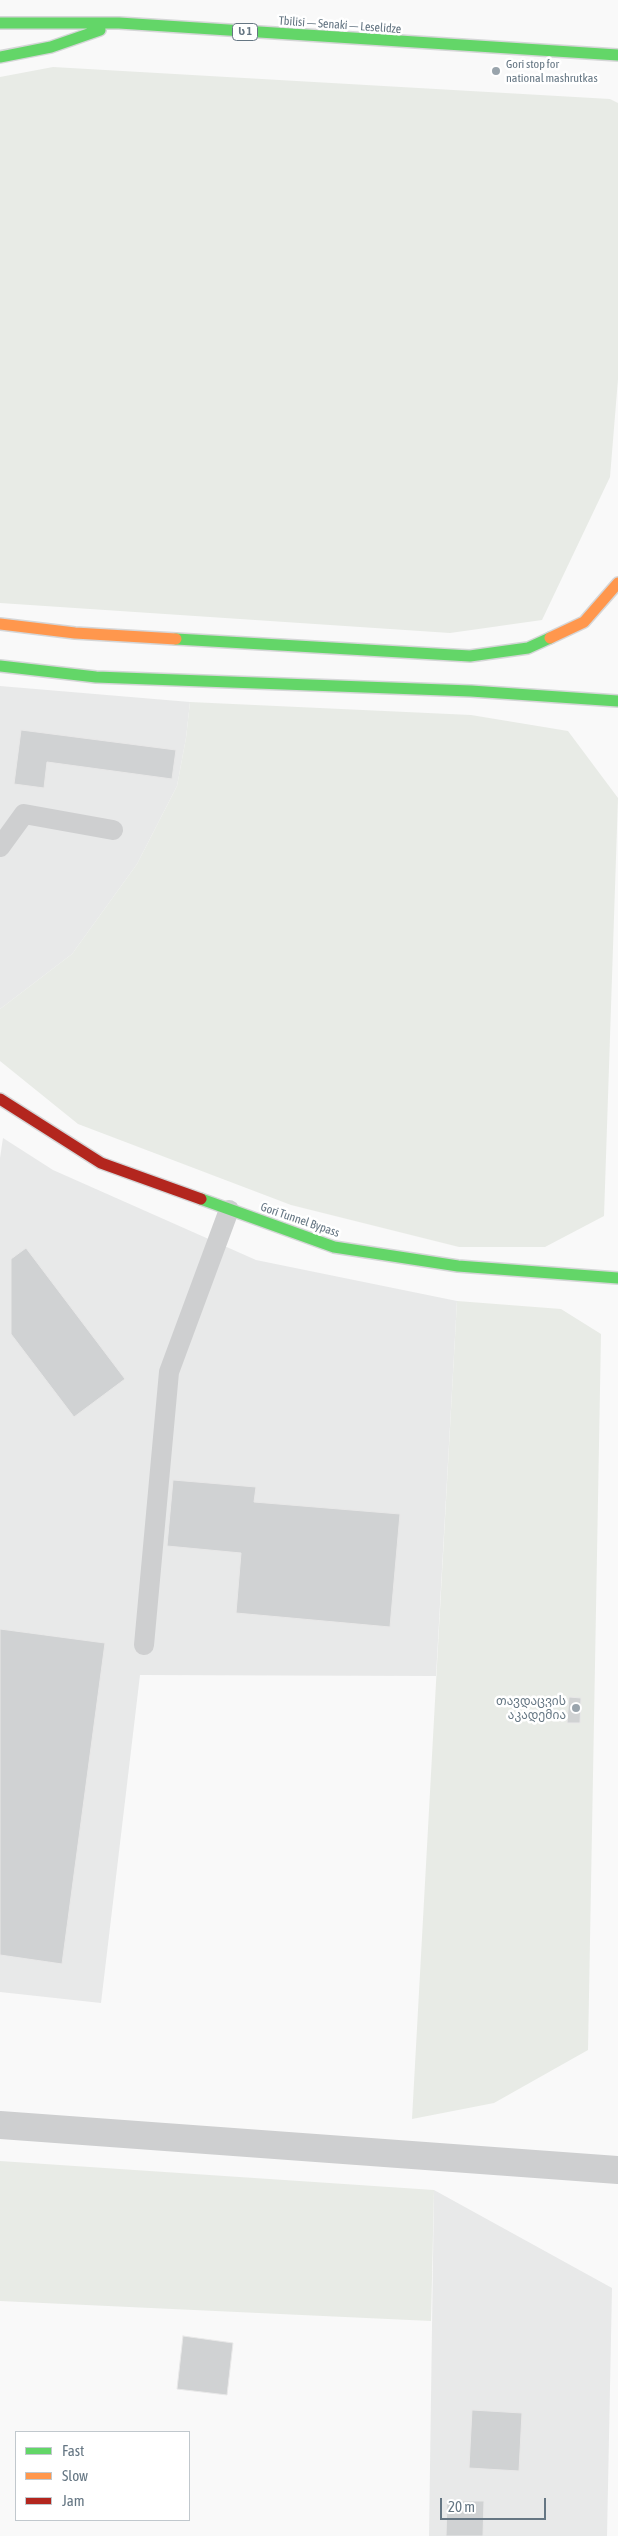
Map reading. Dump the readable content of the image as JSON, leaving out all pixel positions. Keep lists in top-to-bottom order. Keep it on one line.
{"streets":{"main road":["Tbilisi — Senaki — Leselidze","ს 1","Gori Tunnel Bypass"]},"places":["Gori stop for national mashrutkas","თავდაცვის აკადემია"],"legend":["Fast","Slow","Jam"],"scale_bar":"20 m"}
